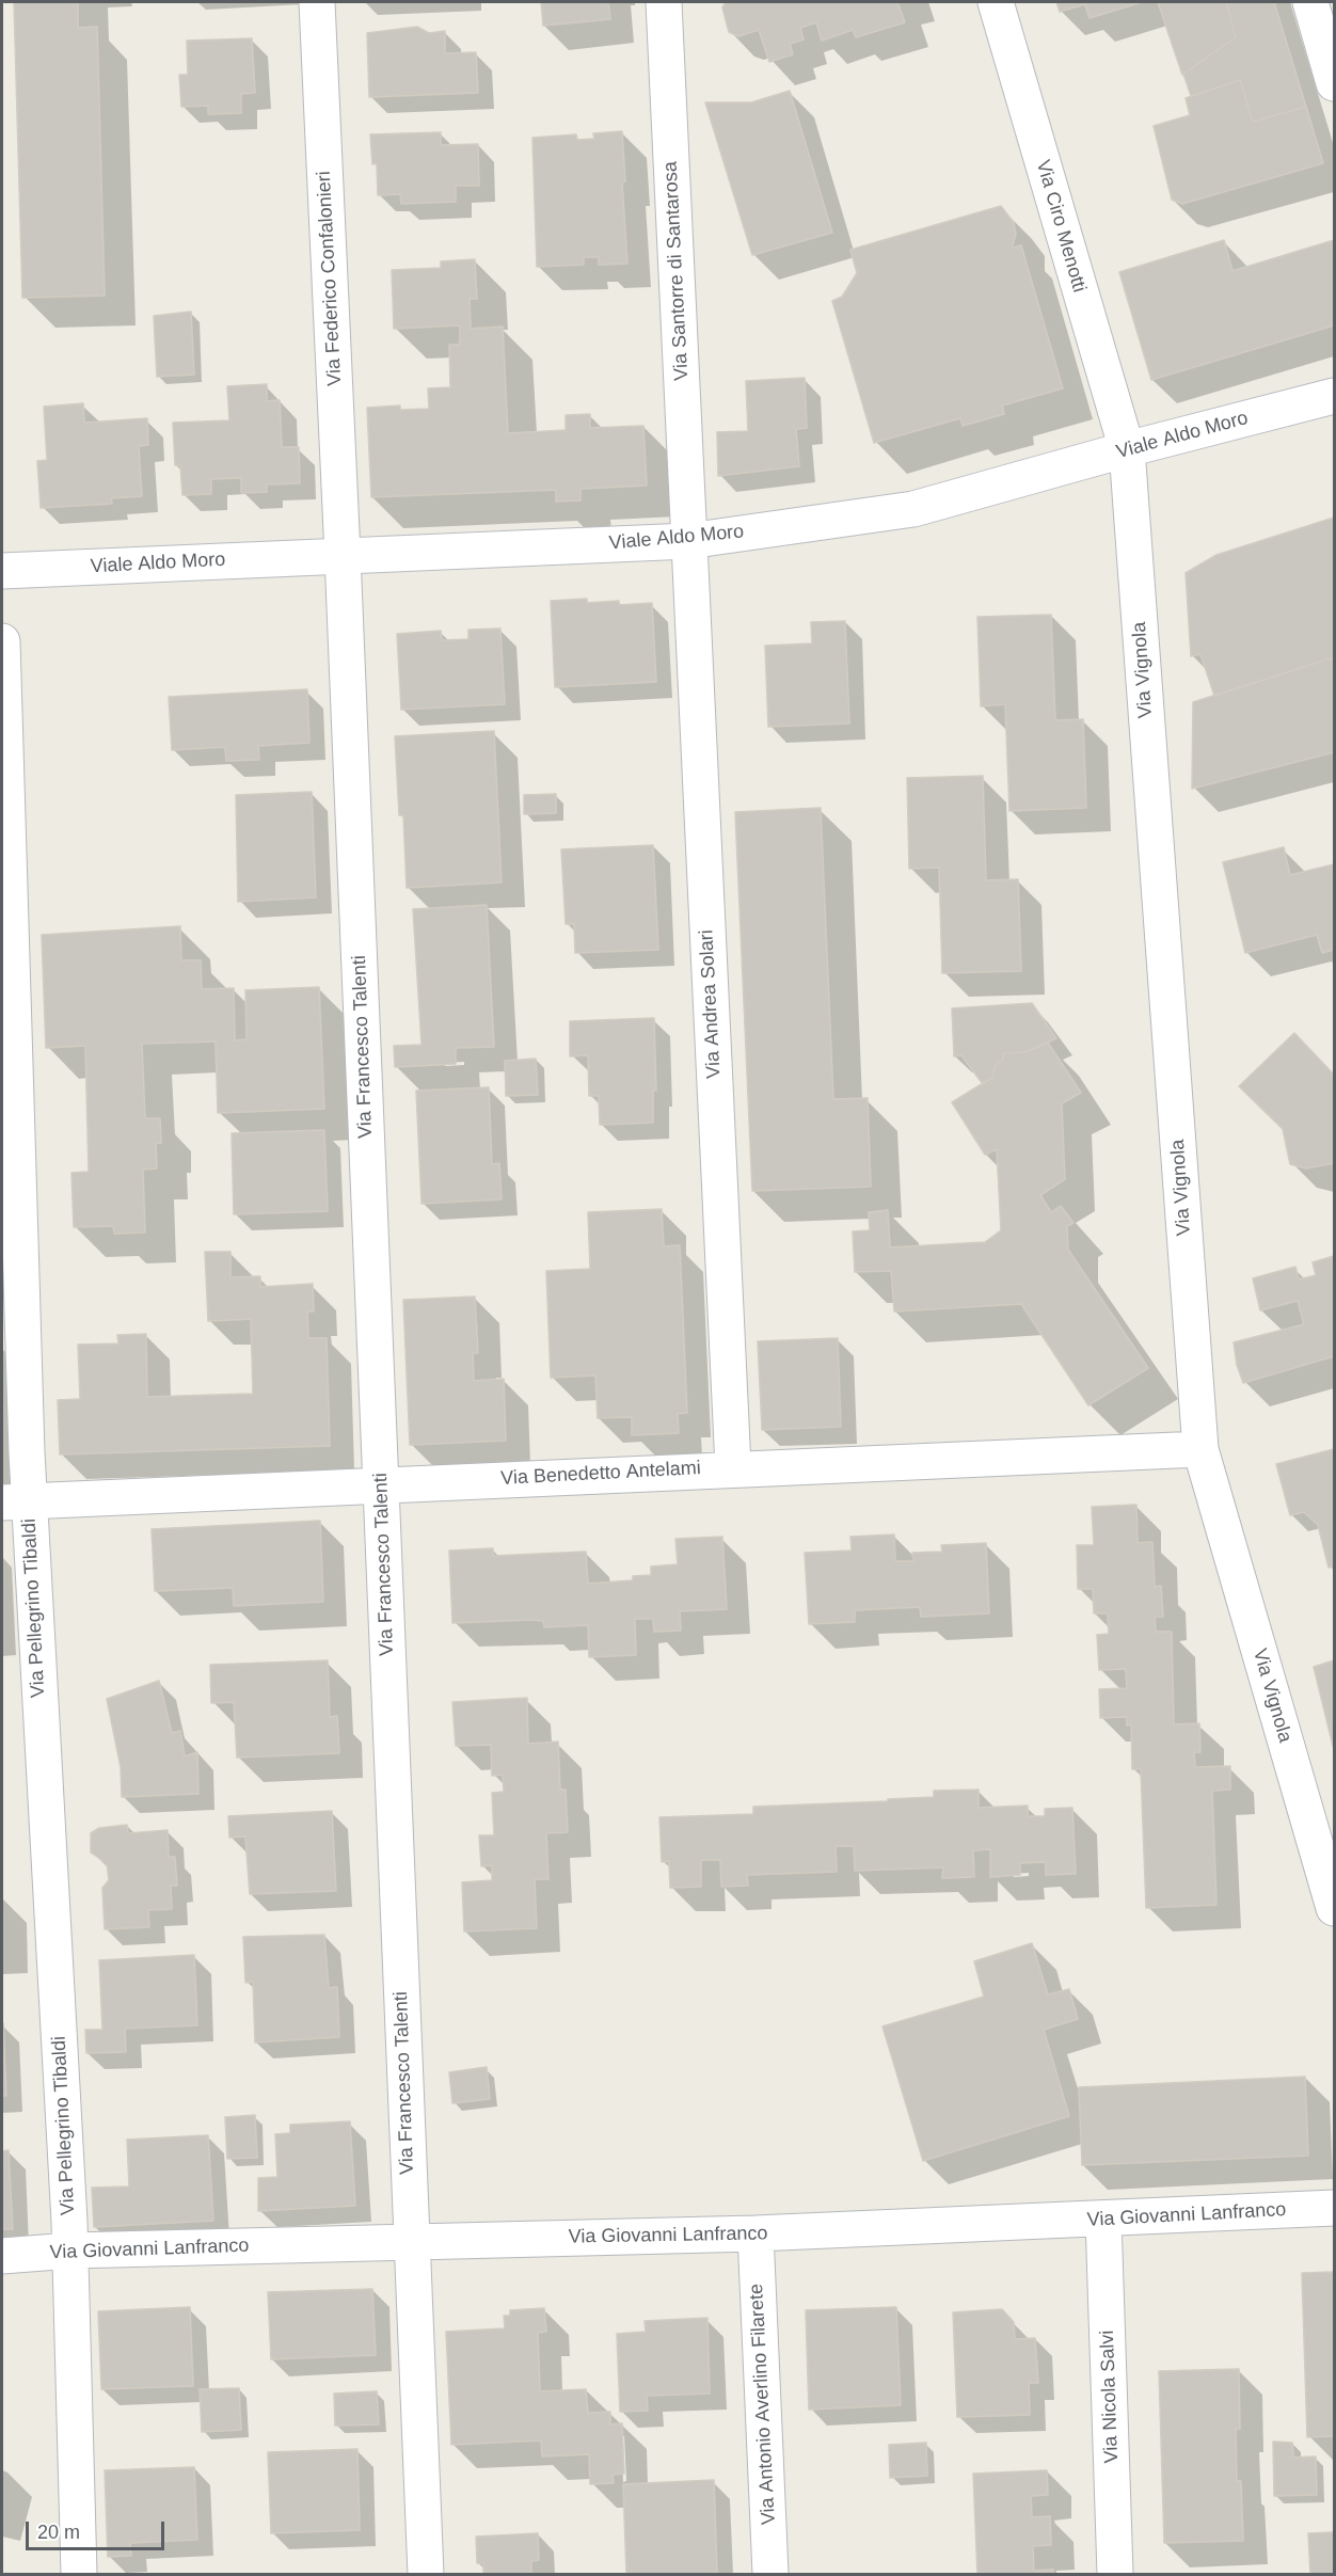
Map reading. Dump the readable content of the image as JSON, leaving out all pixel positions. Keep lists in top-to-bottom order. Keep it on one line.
{"streets":{"street":["Via Ciro Menotti","Via Santorre di Santarosa","Via Federico Confalonieri","Viale Aldo Moro","Via Vignola","Via Andrea Solari","Via Francesco Talenti","Via Benedetto Antelami","Via Pellegrino Tibaldi","Via Giovanni Lanfranco","Via Nicola Salvi","Via Antonio Averlino Filarete"]},"crossings":[["Via Ciro Menotti","Viale Aldo Moro"],["Via Ciro Menotti","Via Vignola"],["Via Santorre di Santarosa","Viale Aldo Moro"],["Via Santorre di Santarosa","Via Andrea Solari"],["Via Federico Confalonieri","Viale Aldo Moro"],["Via Federico Confalonieri","Via Francesco Talenti"],["Viale Aldo Moro","Via Vignola"],["Viale Aldo Moro","Via Andrea Solari"],["Viale Aldo Moro","Via Francesco Talenti"],["Via Vignola","Via Benedetto Antelami"],["Via Andrea Solari","Via Benedetto Antelami"],["Via Francesco Talenti","Via Benedetto Antelami"],["Via Francesco Talenti","Via Giovanni Lanfranco"],["Via Benedetto Antelami","Via Pellegrino Tibaldi"],["Via Pellegrino Tibaldi","Via Giovanni Lanfranco"],["Via Giovanni Lanfranco","Via Nicola Salvi"],["Via Giovanni Lanfranco","Via Antonio Averlino Filarete"]],"scale_bar":"20 m"}
